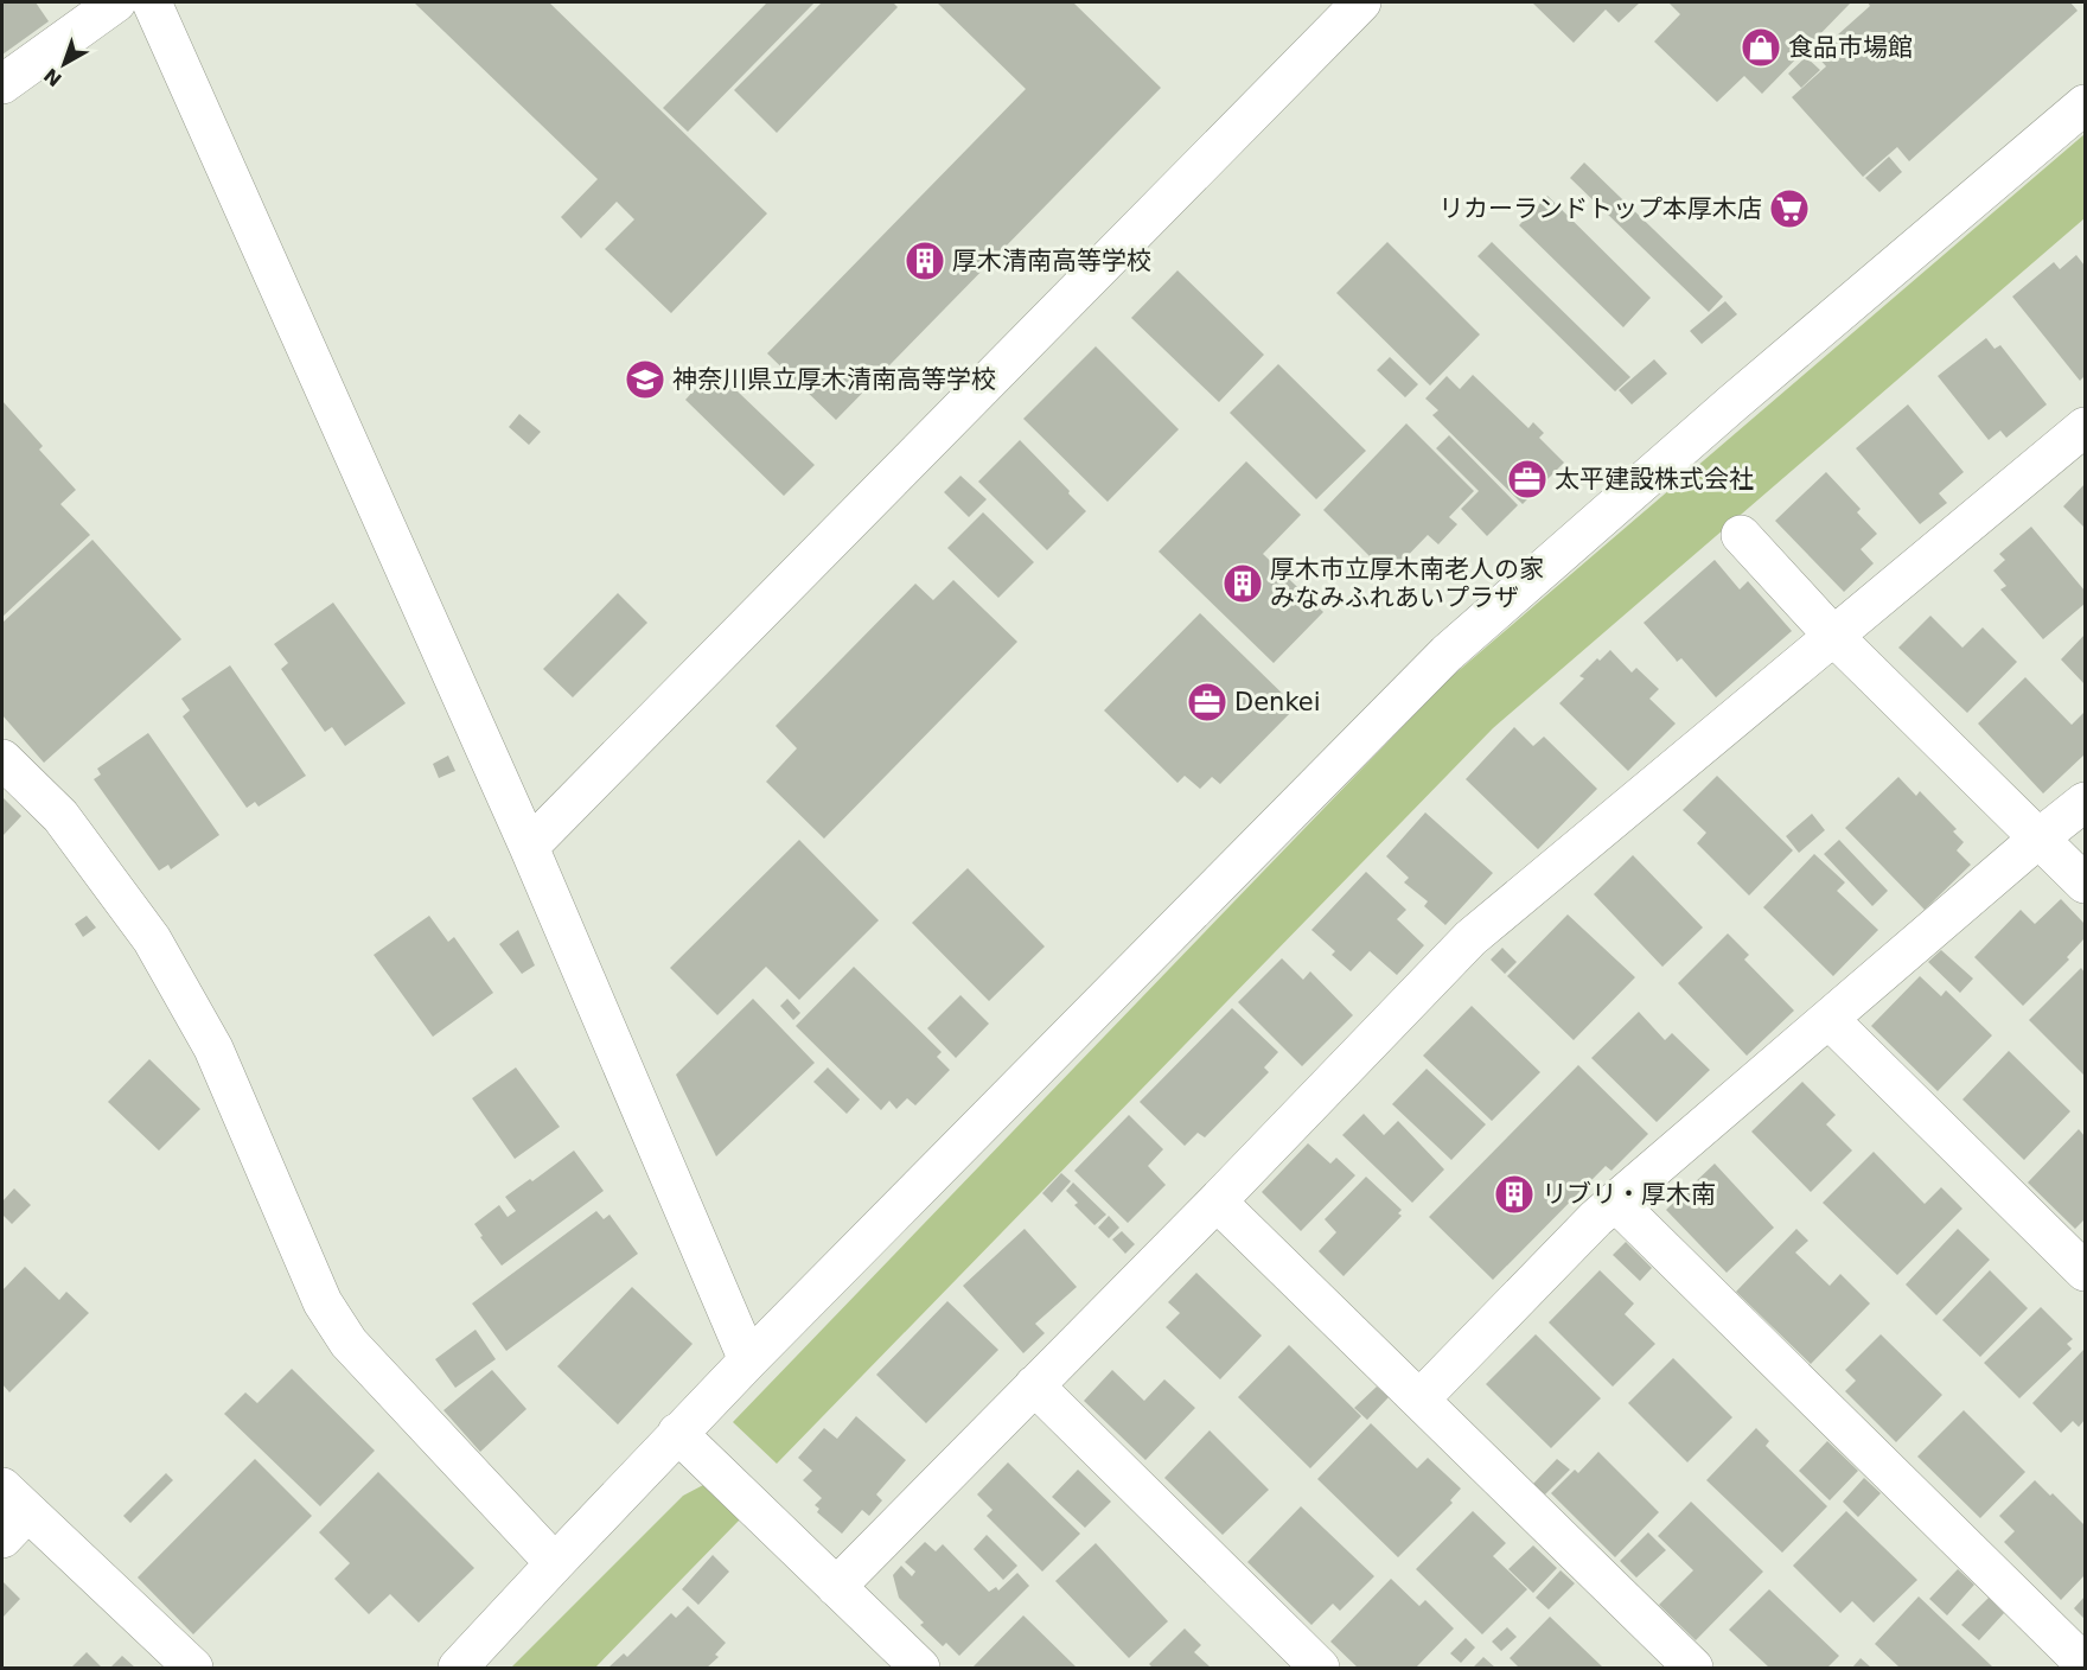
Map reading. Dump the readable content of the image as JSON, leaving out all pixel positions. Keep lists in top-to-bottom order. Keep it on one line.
{"places":{"shop":["食品市場館"],"supermarket":["リカーランドトップ本厚木店"],"building":["厚木清南高等学校","厚木市立厚木南老人の家 みなみふれあいプラザ","リブリ・厚木南"],"school or university":["神奈川県立厚木清南高等学校"],"office":["太平建設株式会社","Denkei"]},"north":"bottom left"}
